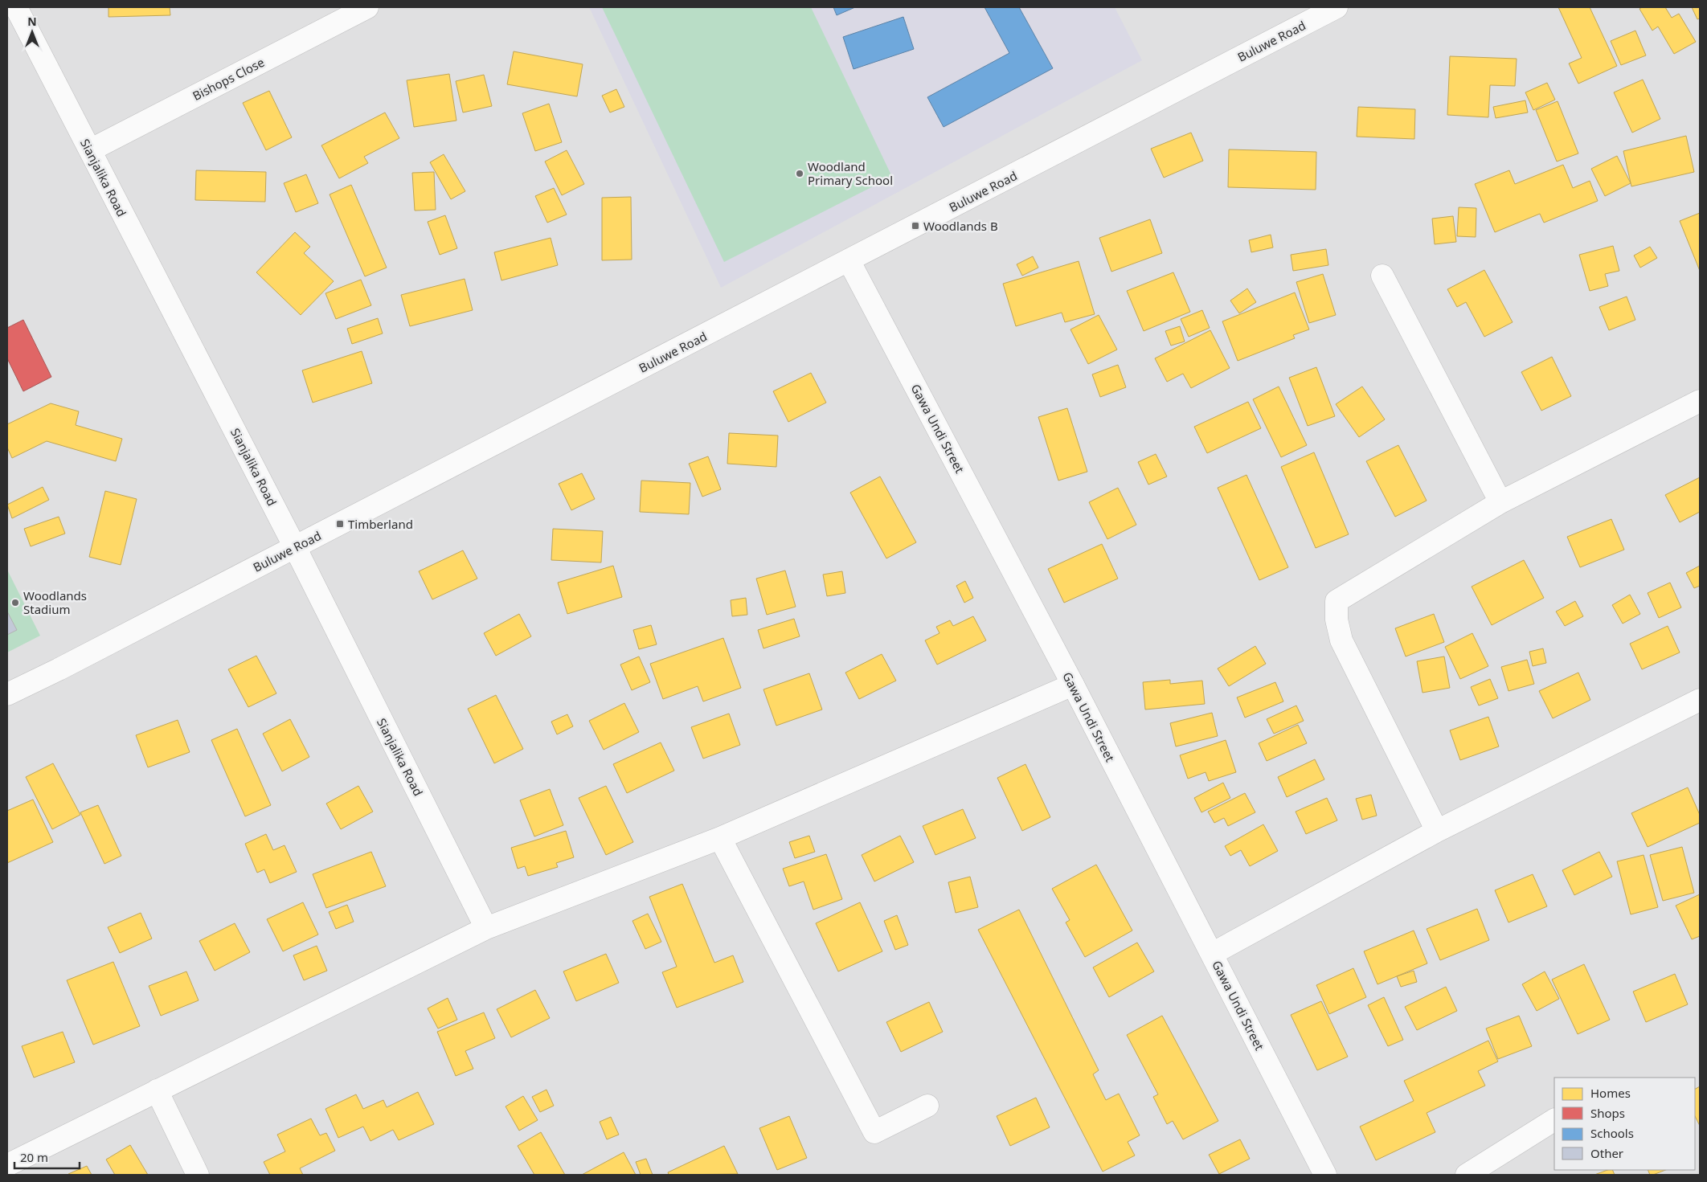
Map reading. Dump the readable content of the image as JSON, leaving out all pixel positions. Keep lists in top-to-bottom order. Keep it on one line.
{"streets":{"street":["Buluwe Road","Bishops Close","Sianjalika Road","Gawa Undi Street"]},"crossings":[["Buluwe Road","Sianjalika Road"],["Buluwe Road","Gawa Undi Street"],["Bishops Close","Sianjalika Road"]],"places":{"other":["Woodland Primary School","Woodlands Stadium"],"transit":["Woodlands B","Timberland"]},"legend":["Homes","Shops","Schools","Other"],"scale_bar":"20 m","north":"top"}
